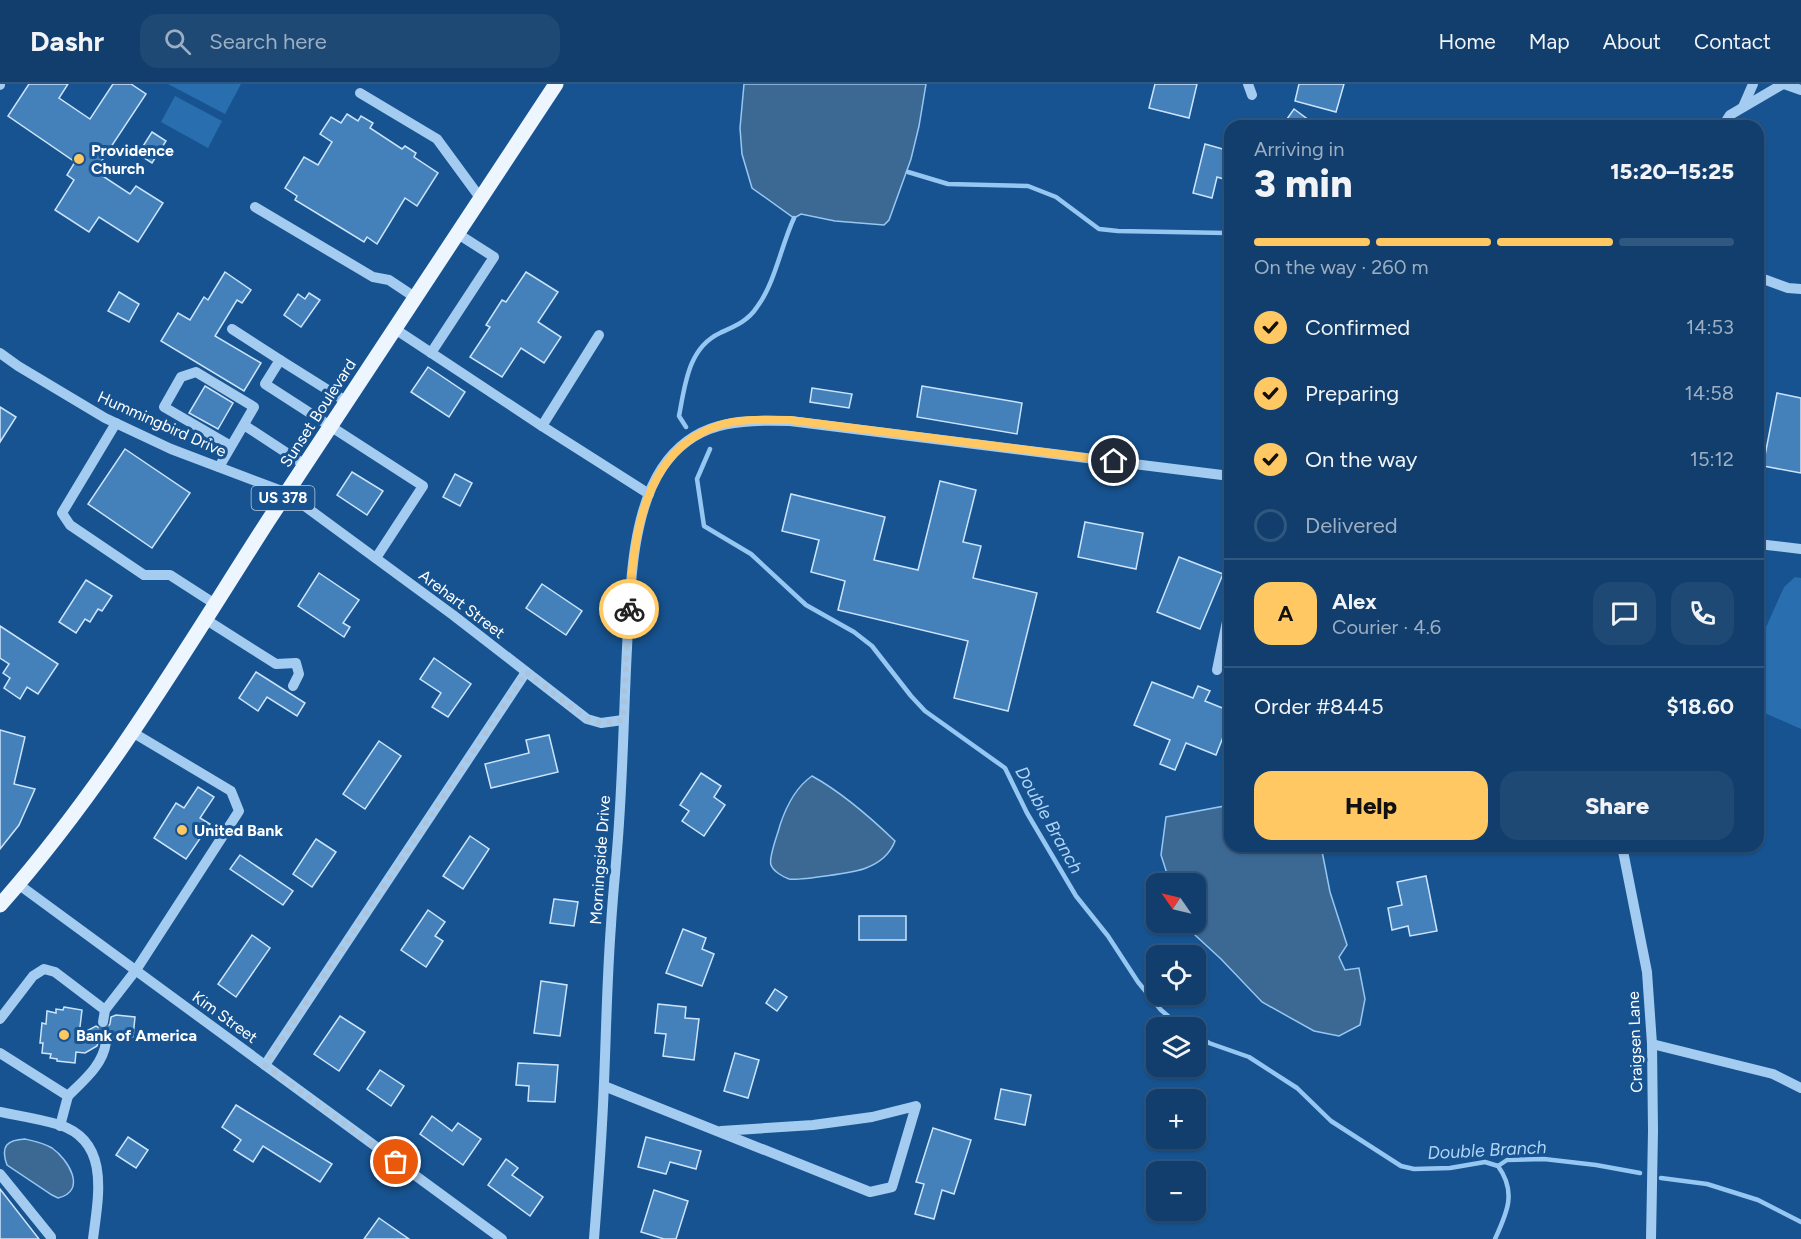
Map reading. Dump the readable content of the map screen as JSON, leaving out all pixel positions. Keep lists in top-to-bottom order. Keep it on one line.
{"streets":{"main road":["Sunset Boulevard","US 378"],"street":["Hummingbird Drive","Arehart Street","Morningside Drive","Kim Street","Craigsen Lane"]},"crossings":[["Sunset Boulevard","Hummingbird Drive"],["Sunset Boulevard","Arehart Street"],["Sunset Boulevard","Kim Street"],["Hummingbird Drive","Arehart Street"],["Arehart Street","Morningside Drive"]],"water":["Double Branch"],"places":["Providence Church","United Bank","Bank of America"],"north":"top left","page":{"header":"Dashr","search":"Search here","nav":["Home","Map","About","Contact"],"heading":["3 min","Arriving in","15:20–15:25"],"panel":["Alex","Courier · 4.6","Order #8445","$18.60"],"bar":"On the way · 260 m","list":[["Confirmed","14:53"],["Preparing","14:58"],["On the way","15:12"],"Delivered"],"round":"A","buttons":["Help","Share"],"map_buttons":["+","−"]}}
